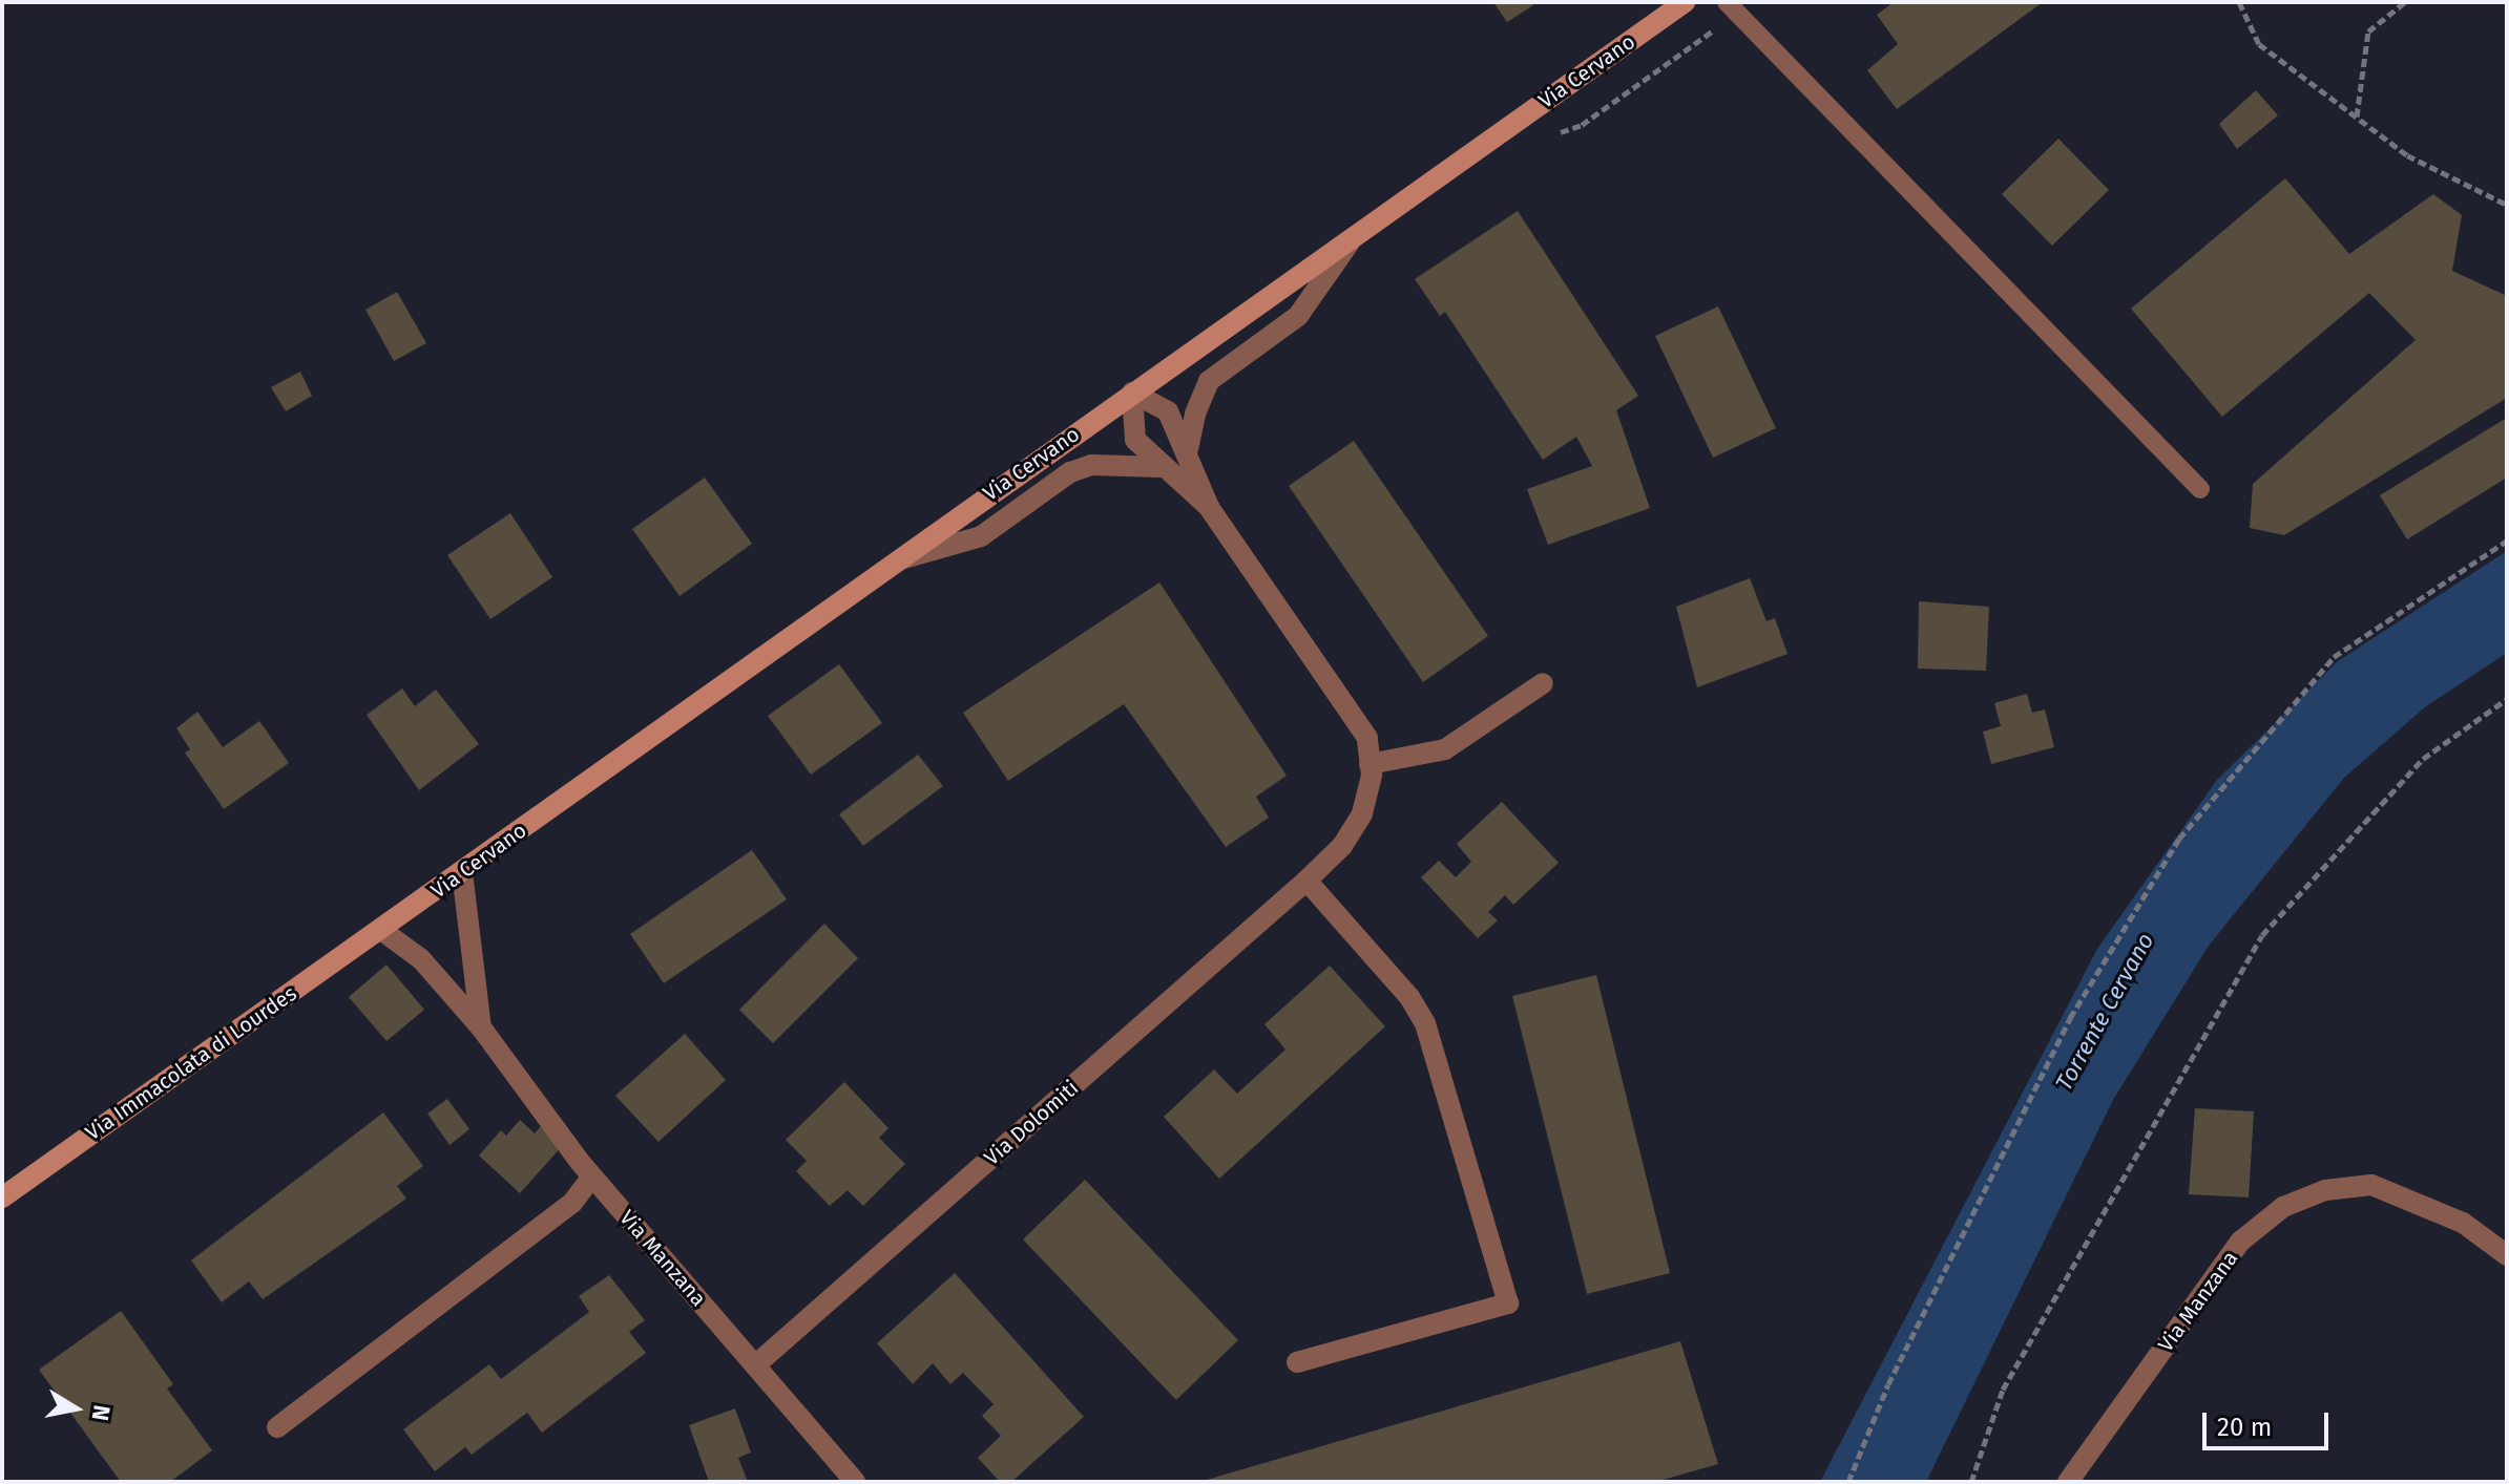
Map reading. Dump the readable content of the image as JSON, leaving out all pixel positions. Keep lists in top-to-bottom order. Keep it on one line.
{"streets":{"main road":["Via Cervano","Via Immacolata di Lourdes"],"street":["Via Dolomiti","Via Manzana"]},"crossings":[["Via Cervano","Via Immacolata di Lourdes"],["Via Cervano","Via Dolomiti"],["Via Cervano","Via Manzana"],["Via Immacolata di Lourdes","Via Manzana"],["Via Dolomiti","Via Manzana"]],"water":["Torrente Cervano"],"scale_bar":"20 m","north":"right"}
